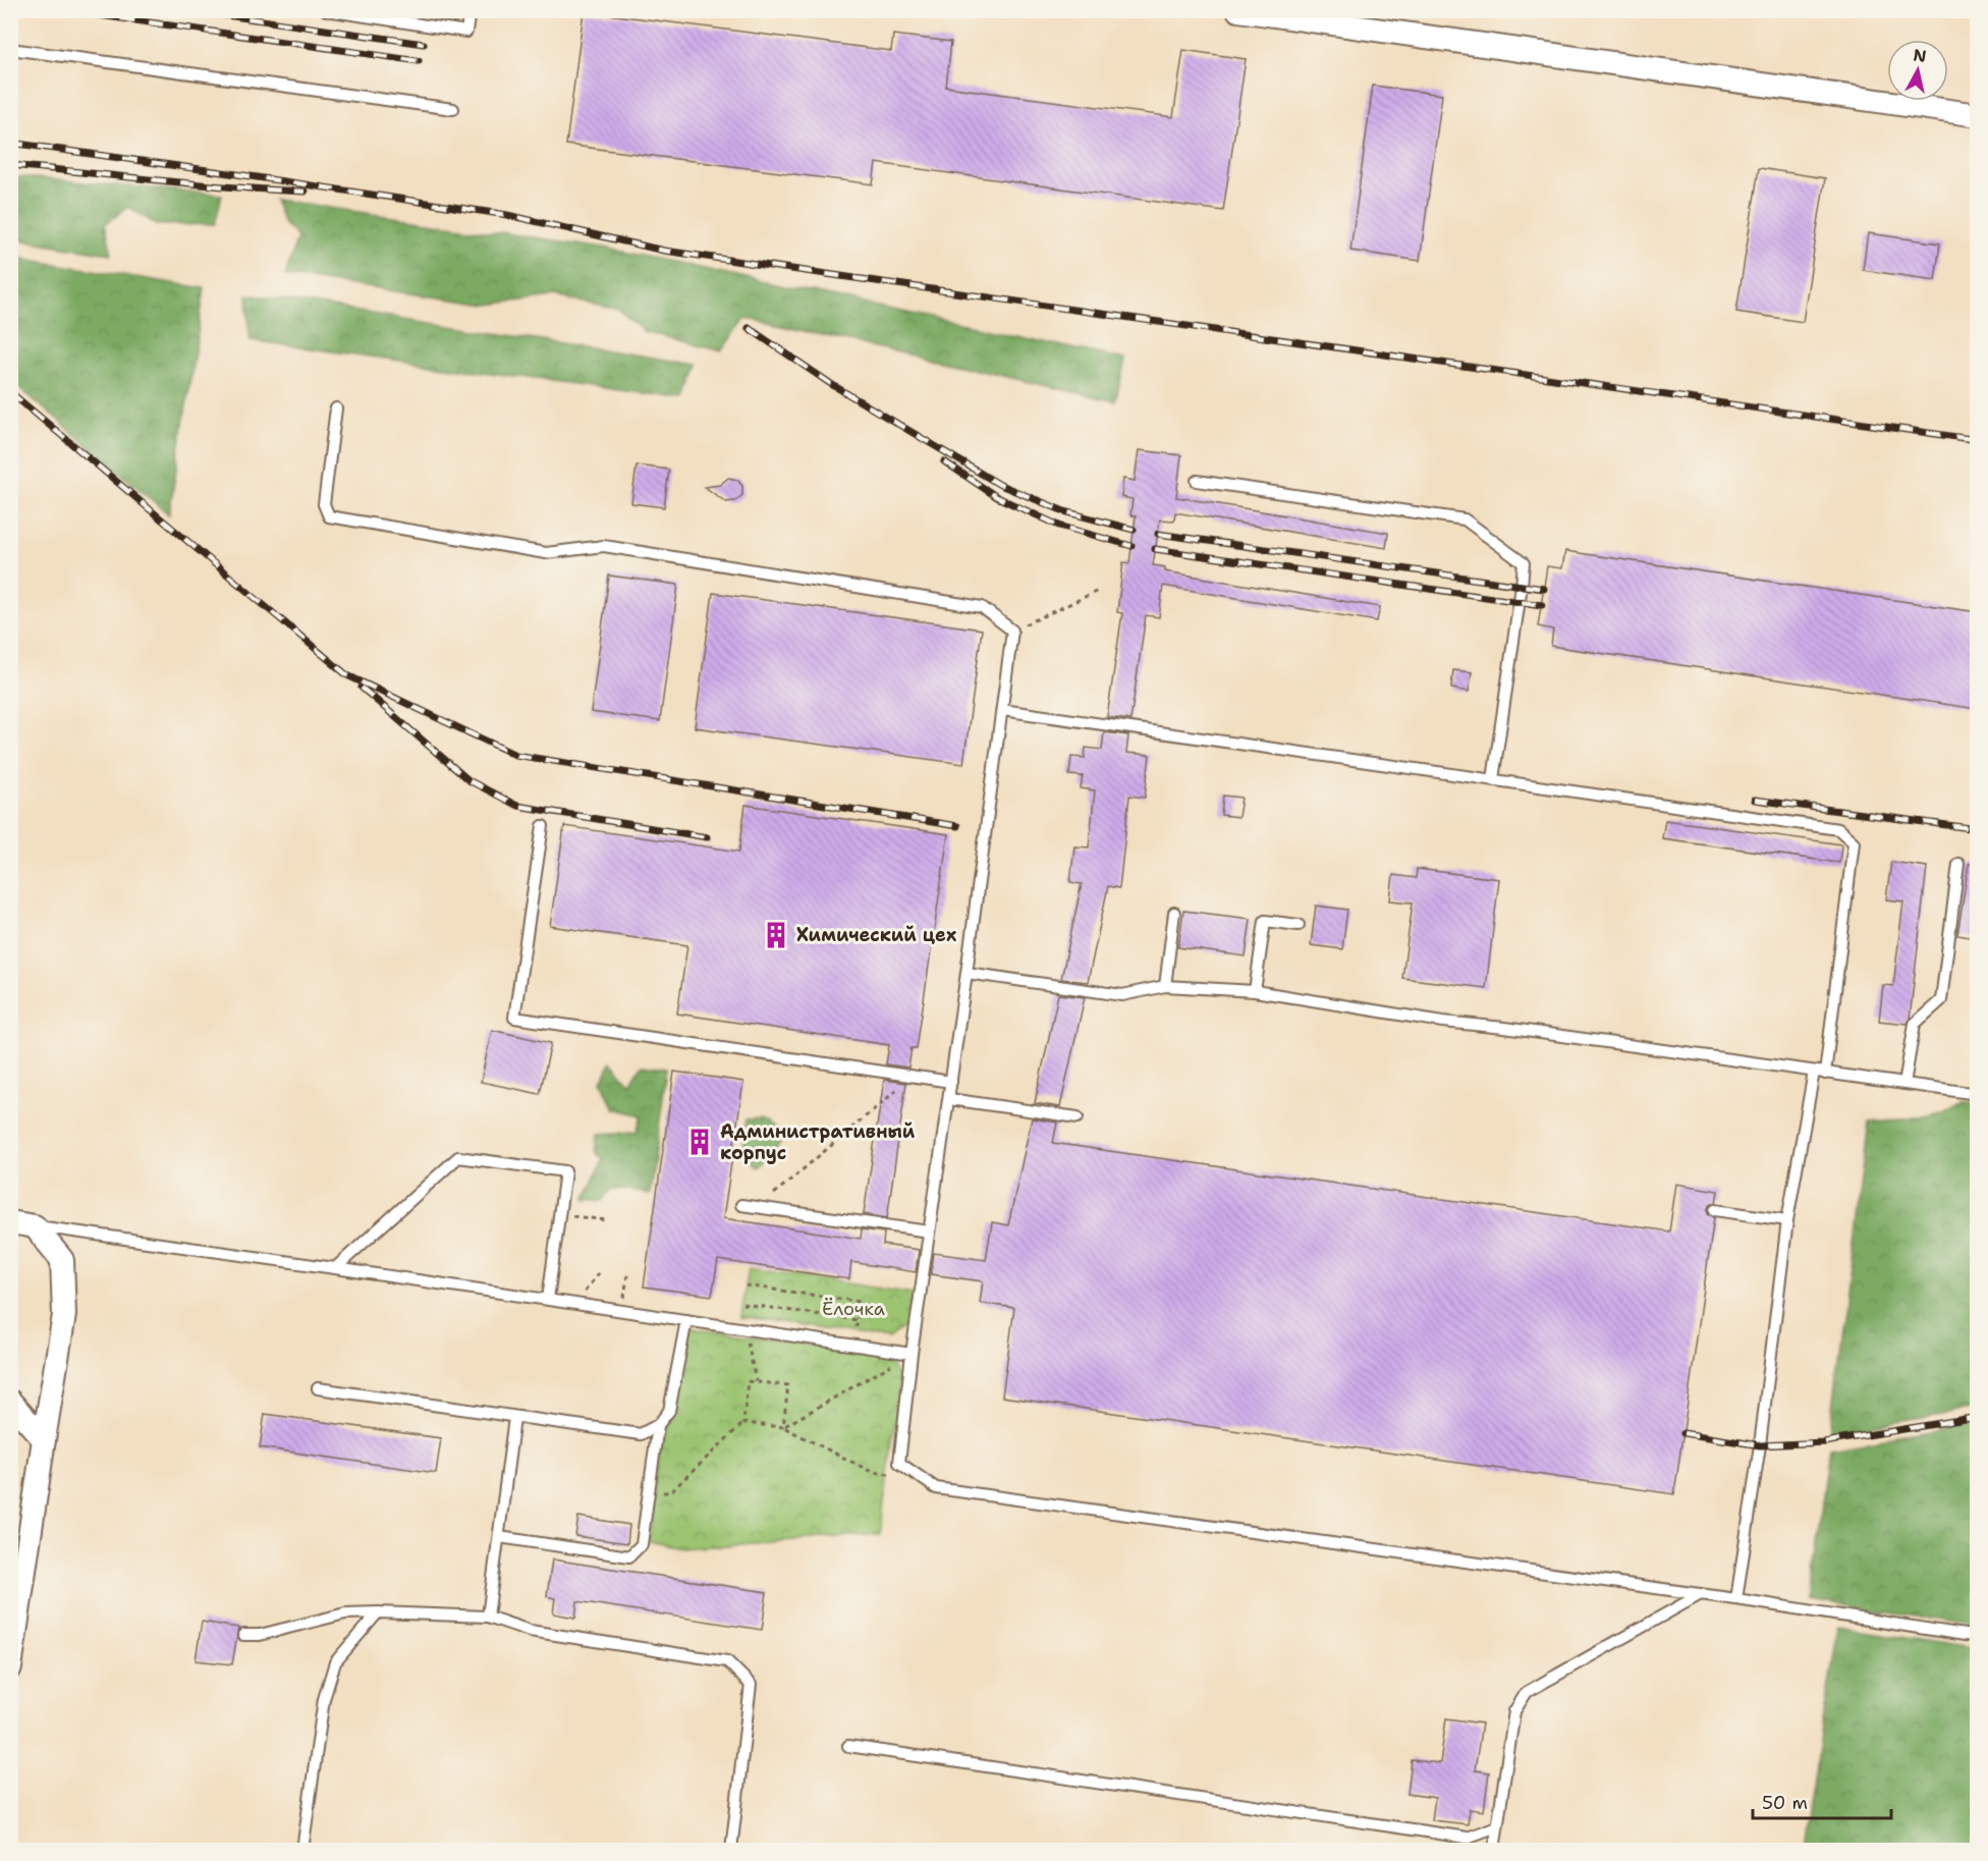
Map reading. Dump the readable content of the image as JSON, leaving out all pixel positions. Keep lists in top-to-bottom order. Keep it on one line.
{"parks":["Ёлочка"],"places":{"building":["Химический цех","Административный корпус"]},"scale_bar":"50 m","north":"top"}
